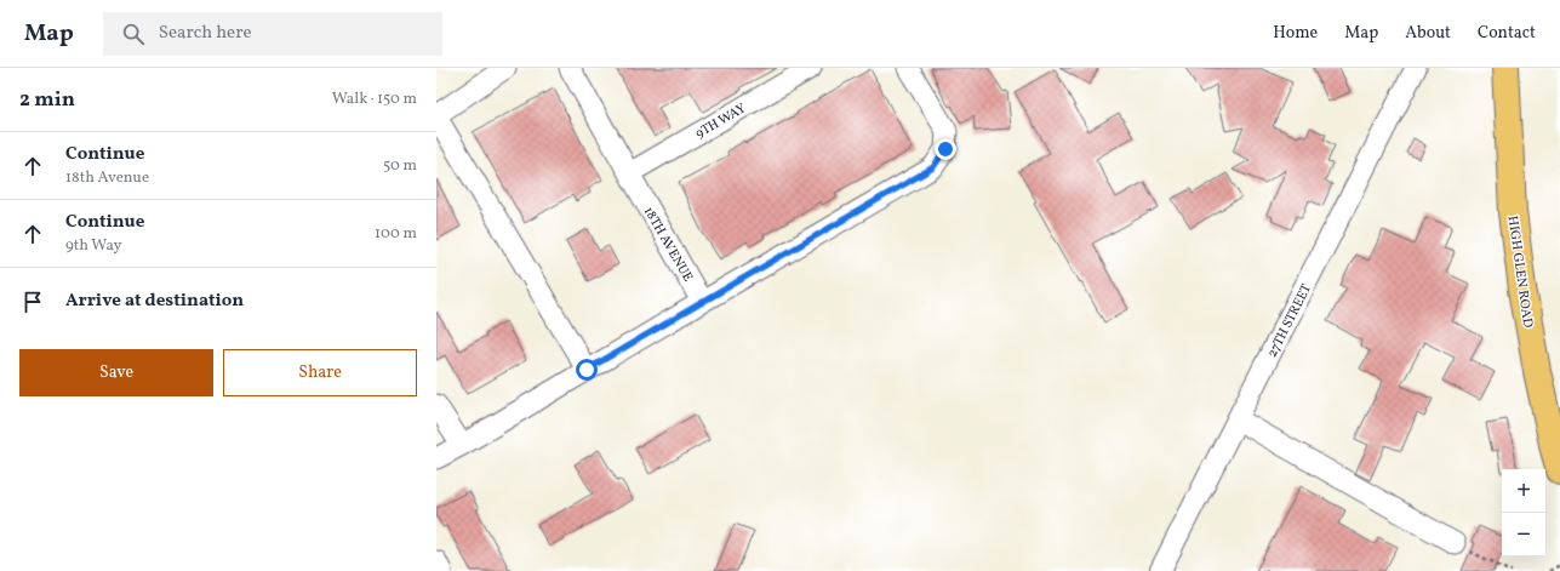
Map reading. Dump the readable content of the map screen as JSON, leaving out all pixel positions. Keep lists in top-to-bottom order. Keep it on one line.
{"streets":{"main road":["HIGH GLEN ROAD"],"street":["9TH WAY","18TH AVENUE","27TH STREET"]},"crossings":[["9TH WAY","18TH AVENUE"]],"page":{"header":"Map","search":"Search here","nav":["Home","Map","About","Contact"],"heading":["2 min","Walk · 150 m"],"list":[["Continue","18th Avenue","50 m"],["Continue","9th Way","100 m"],"Arrive at destination"],"buttons":["Save","Share"],"map_buttons":["+","−"]}}
